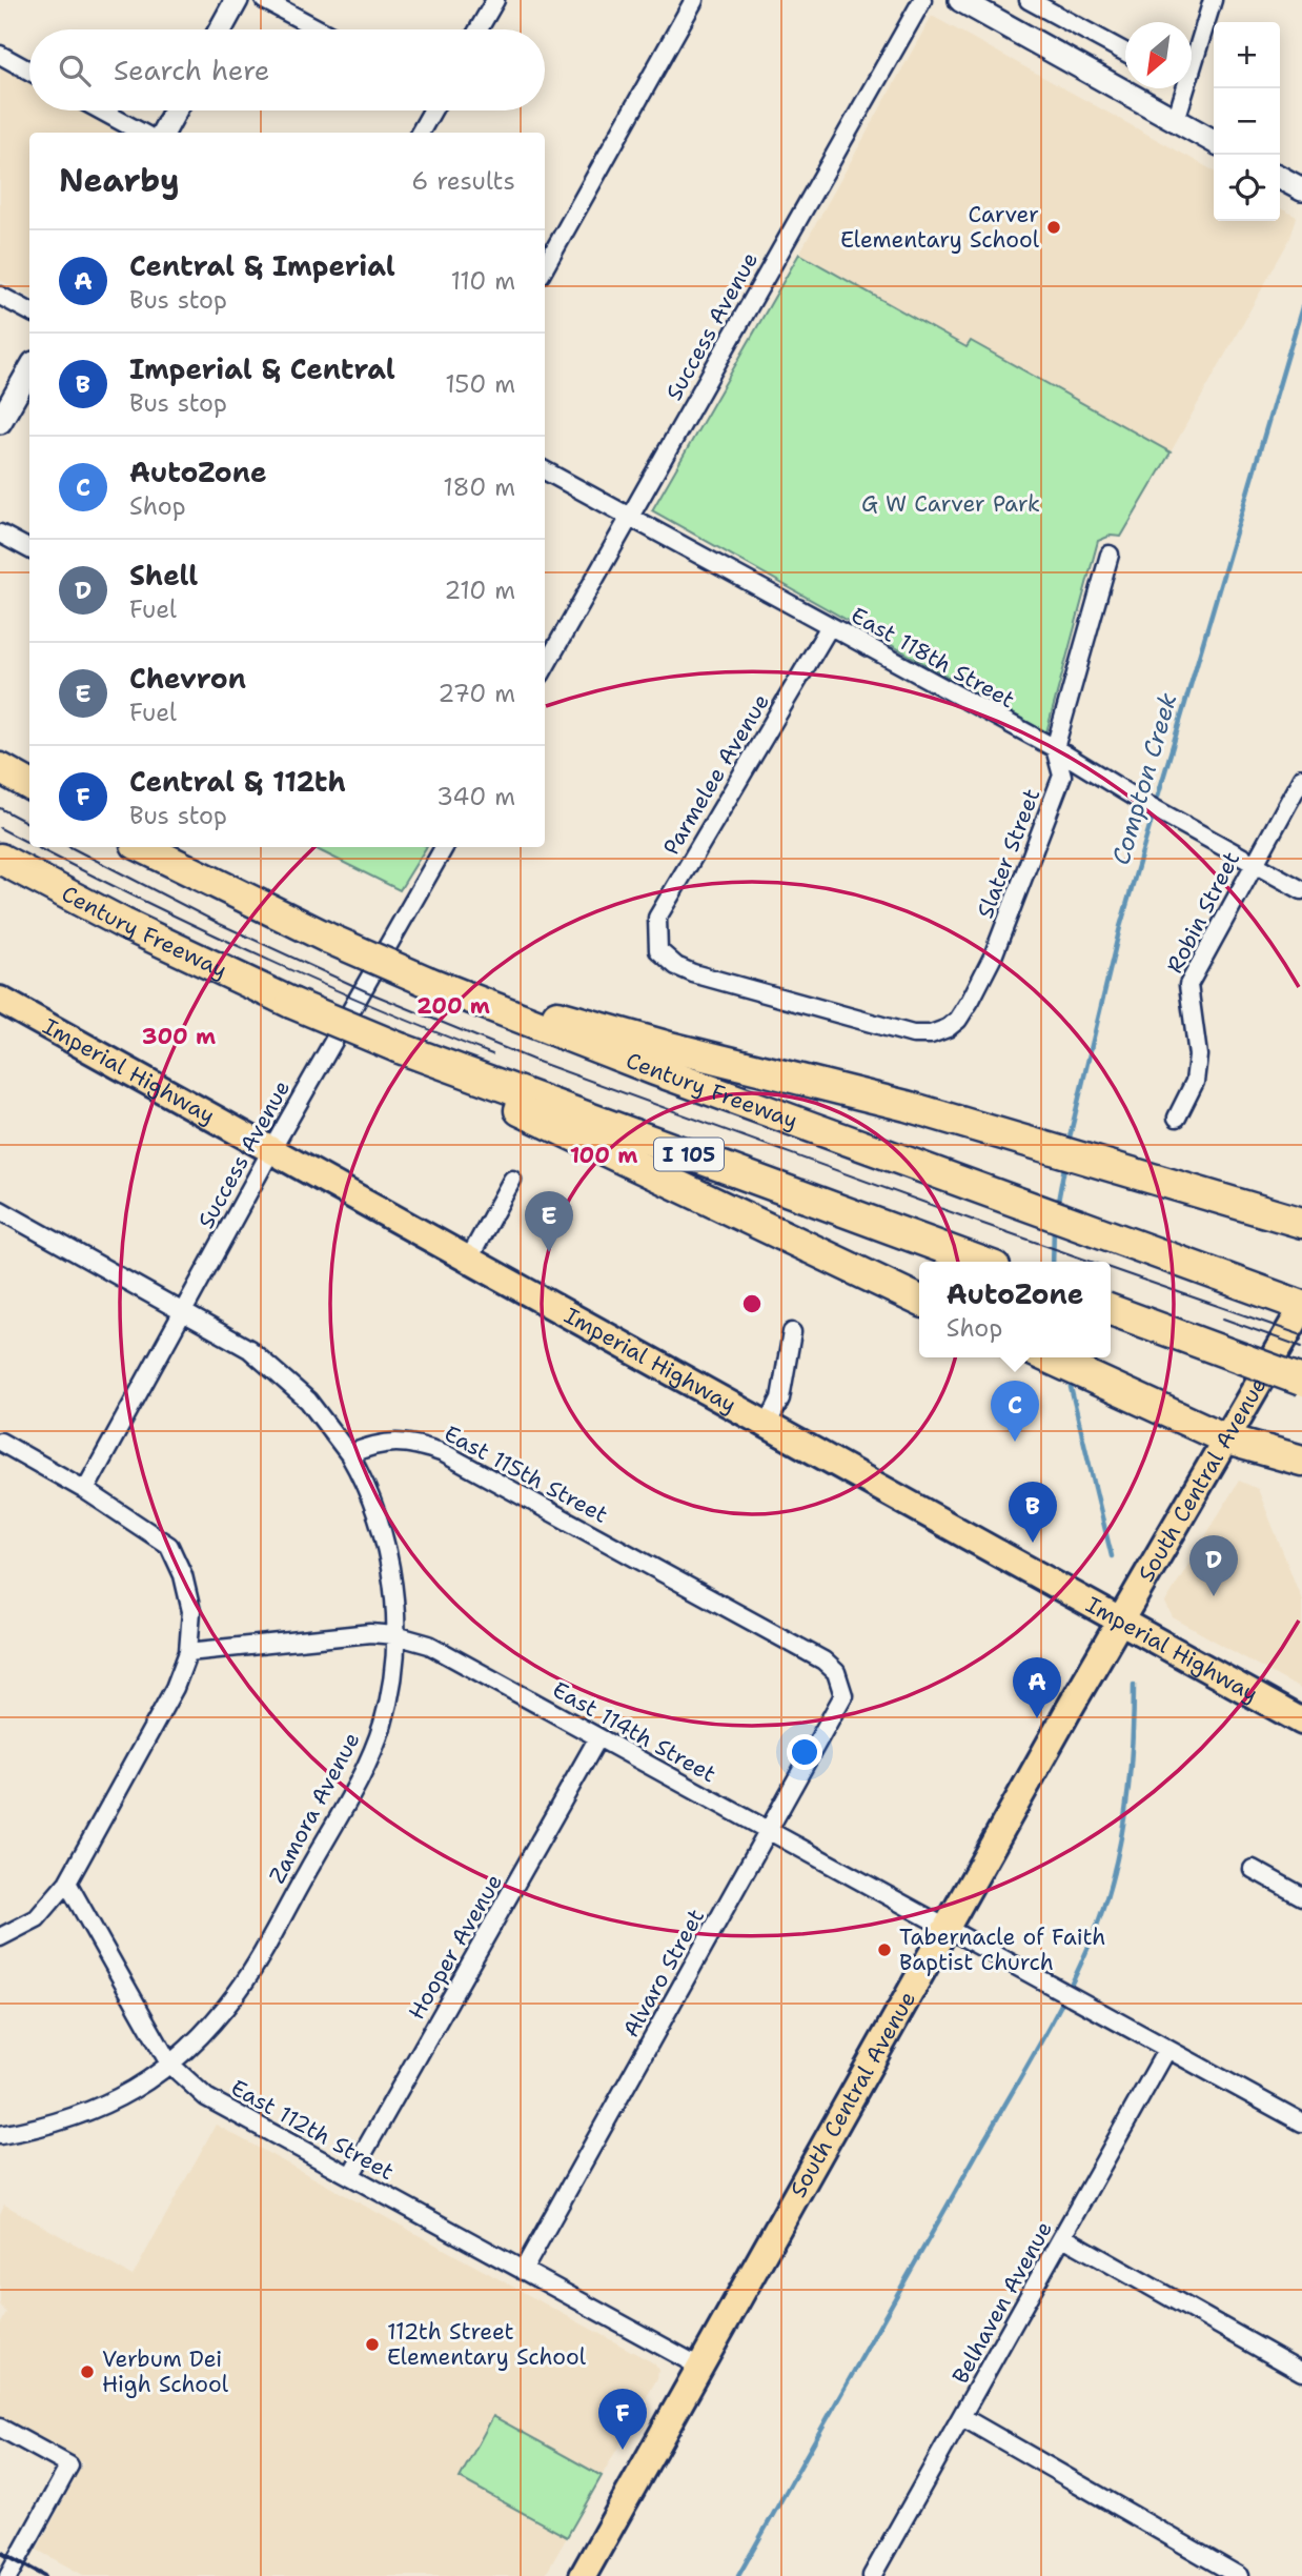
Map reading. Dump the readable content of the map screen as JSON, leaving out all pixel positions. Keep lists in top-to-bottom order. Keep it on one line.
{"streets":{"highway":["Century Freeway","I 105"],"main road":["Imperial Highway","South Central Avenue"],"street":["Success Avenue","East 118th Street","Parmelee Avenue","Slater Street","Robin Street","East 115th Street","East 114th Street","Zamora Avenue","Hooper Avenue","Alvaro Street","East 112th Street","Belhaven Avenue"]},"crossings":[["Success Avenue","East 118th Street"],["Success Avenue","Imperial Highway"],["East 118th Street","Parmelee Avenue"],["East 118th Street","Slater Street"],["East 118th Street","Robin Street"],["Parmelee Avenue","Slater Street"],["Century Freeway","South Central Avenue"],["Imperial Highway","South Central Avenue"],["East 115th Street","Zamora Avenue"],["East 115th Street","Alvaro Street"],["South Central Avenue","East 114th Street"],["South Central Avenue","East 112th Street"],["East 114th Street","Zamora Avenue"],["East 114th Street","Hooper Avenue"],["East 114th Street","Alvaro Street"],["East 114th Street","Belhaven Avenue"],["Zamora Avenue","East 112th Street"],["Hooper Avenue","East 112th Street"],["Alvaro Street","East 112th Street"]],"water":["Compton Creek"],"parks":["G W Carver Park"],"places":["Carver Elementary School","Tabernacle of Faith Baptist Church","112th Street Elementary School","Verbum Dei High School"],"north":"bottom left","page":{"map_buttons":["+","−"],"search":"Search here","heading":["Nearby","6 results"],"list":[{"mark":"A","name":"Central & Imperial","note":"Bus stop","value":"110 m"},{"mark":"B","name":"Imperial & Central","note":"Bus stop","value":"150 m"},{"mark":"C","name":"AutoZone","note":"Shop","value":"180 m"},{"mark":"D","name":"Shell","note":"Fuel","value":"210 m"},{"mark":"E","name":"Chevron","note":"Fuel","value":"270 m"},{"mark":"F","name":"Central & 112th","note":"Bus stop","value":"340 m"}],"pins":["E","C","B","D","A","F"],"popup":["AutoZone","Shop"]},"rings":["200 m","300 m","100 m"]}
